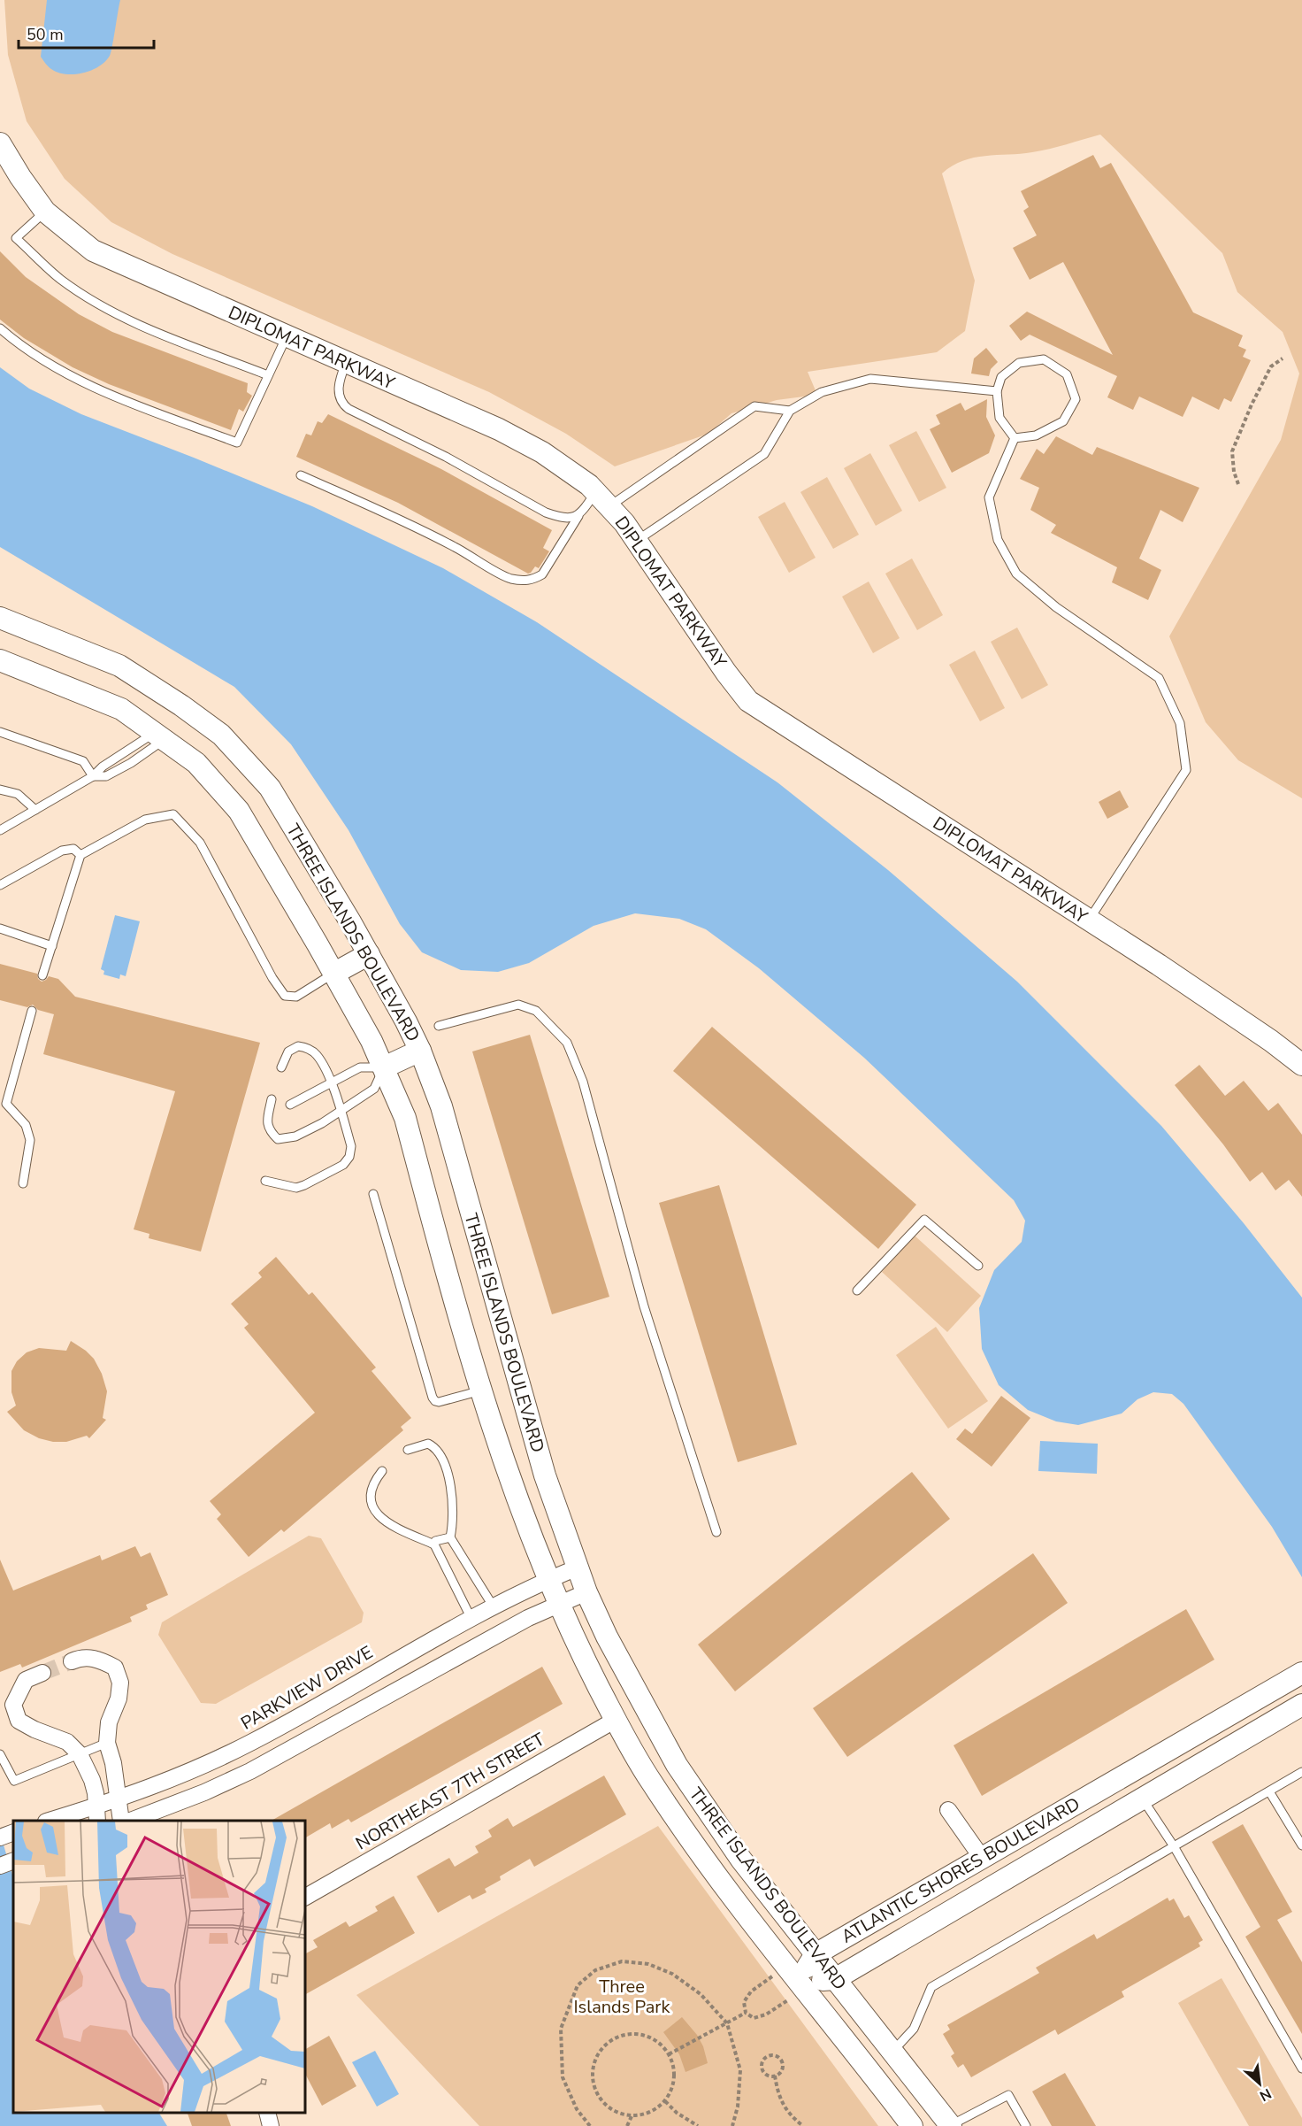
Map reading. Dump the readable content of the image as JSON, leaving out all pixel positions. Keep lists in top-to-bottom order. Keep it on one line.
{"streets":{"street":["DIPLOMAT PARKWAY","THREE ISLANDS BOULEVARD","PARKVIEW DRIVE","NORTHEAST 7TH STREET","ATLANTIC SHORES BOULEVARD"]},"crossings":[["THREE ISLANDS BOULEVARD","PARKVIEW DRIVE"],["THREE ISLANDS BOULEVARD","NORTHEAST 7TH STREET"],["THREE ISLANDS BOULEVARD","ATLANTIC SHORES BOULEVARD"]],"parks":["Three Islands Park"],"scale_bar":"50 m","north":"bottom right"}
